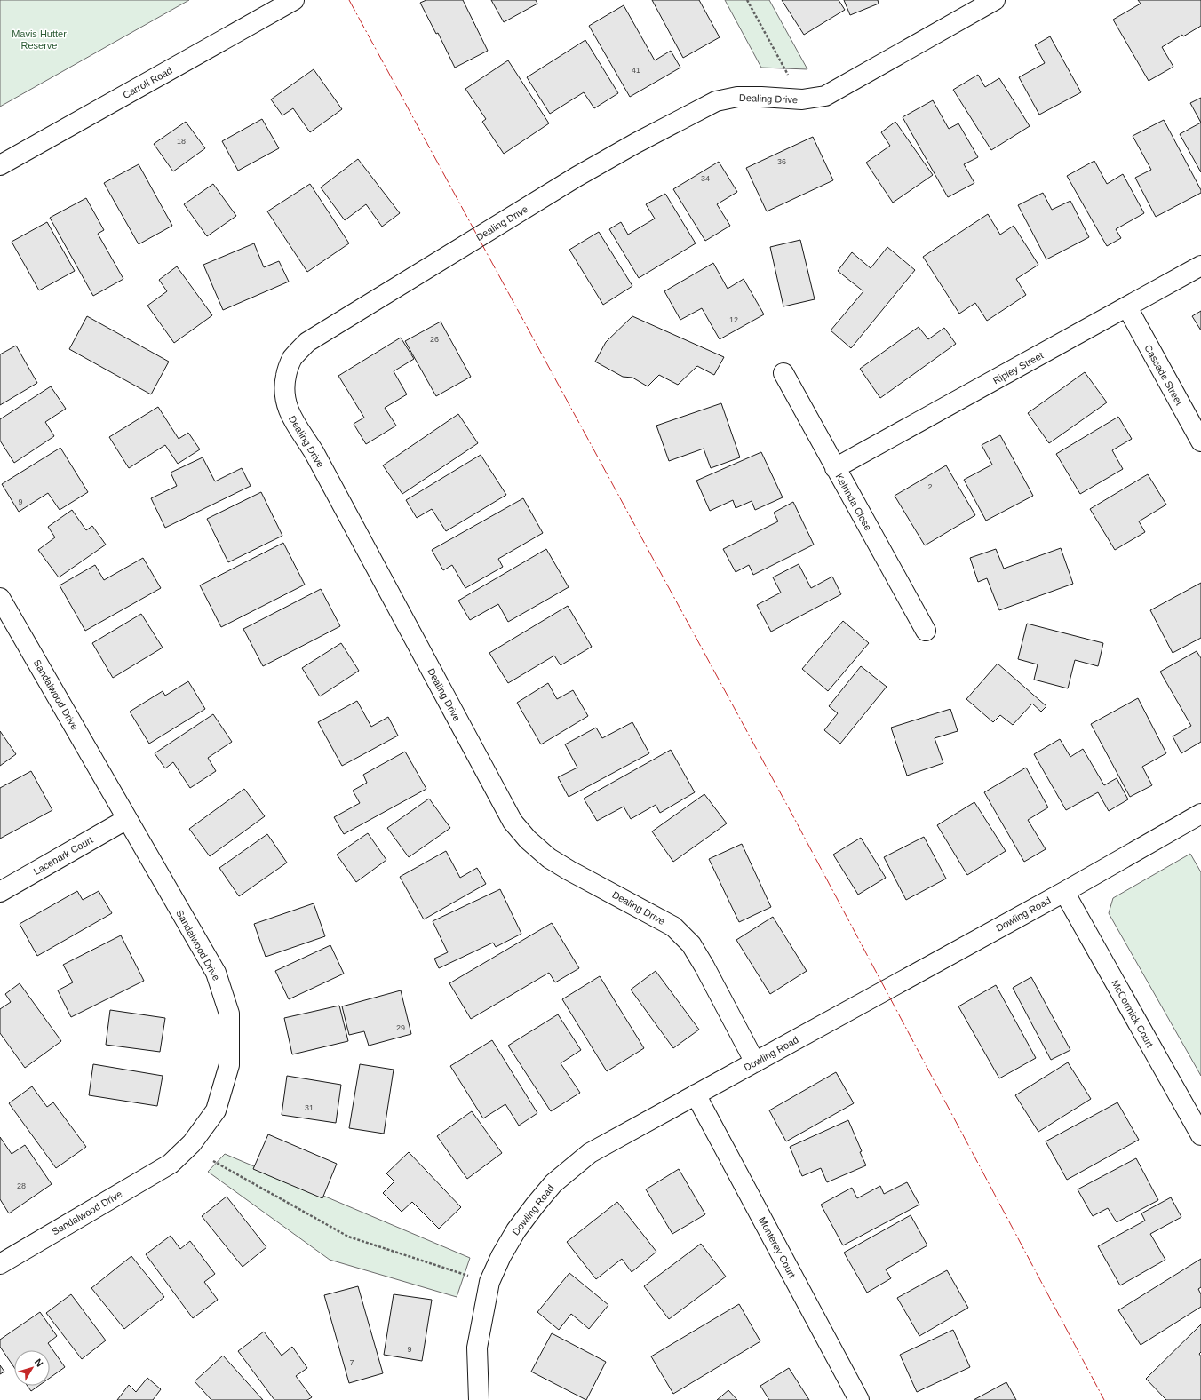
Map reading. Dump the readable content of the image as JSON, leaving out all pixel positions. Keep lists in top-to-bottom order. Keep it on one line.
{"streets":{"street":["Carroll Road","Dealing Drive","Ripley Street","Cascade Street","Kelrinda Close","Sandalwood Drive","Lacebark Court","Dowling Road","McCormick Court","Monterey Court"]},"crossings":[["Dealing Drive","Dowling Road"],["Ripley Street","Cascade Street"],["Ripley Street","Kelrinda Close"],["Sandalwood Drive","Lacebark Court"],["Dowling Road","McCormick Court"],["Dowling Road","Monterey Court"]],"parks":["Mavis Hutter Reserve"],"house_numbers":["41","18","36","34","12","26","2","9","29","31","28","9","7"],"north":"top right"}
